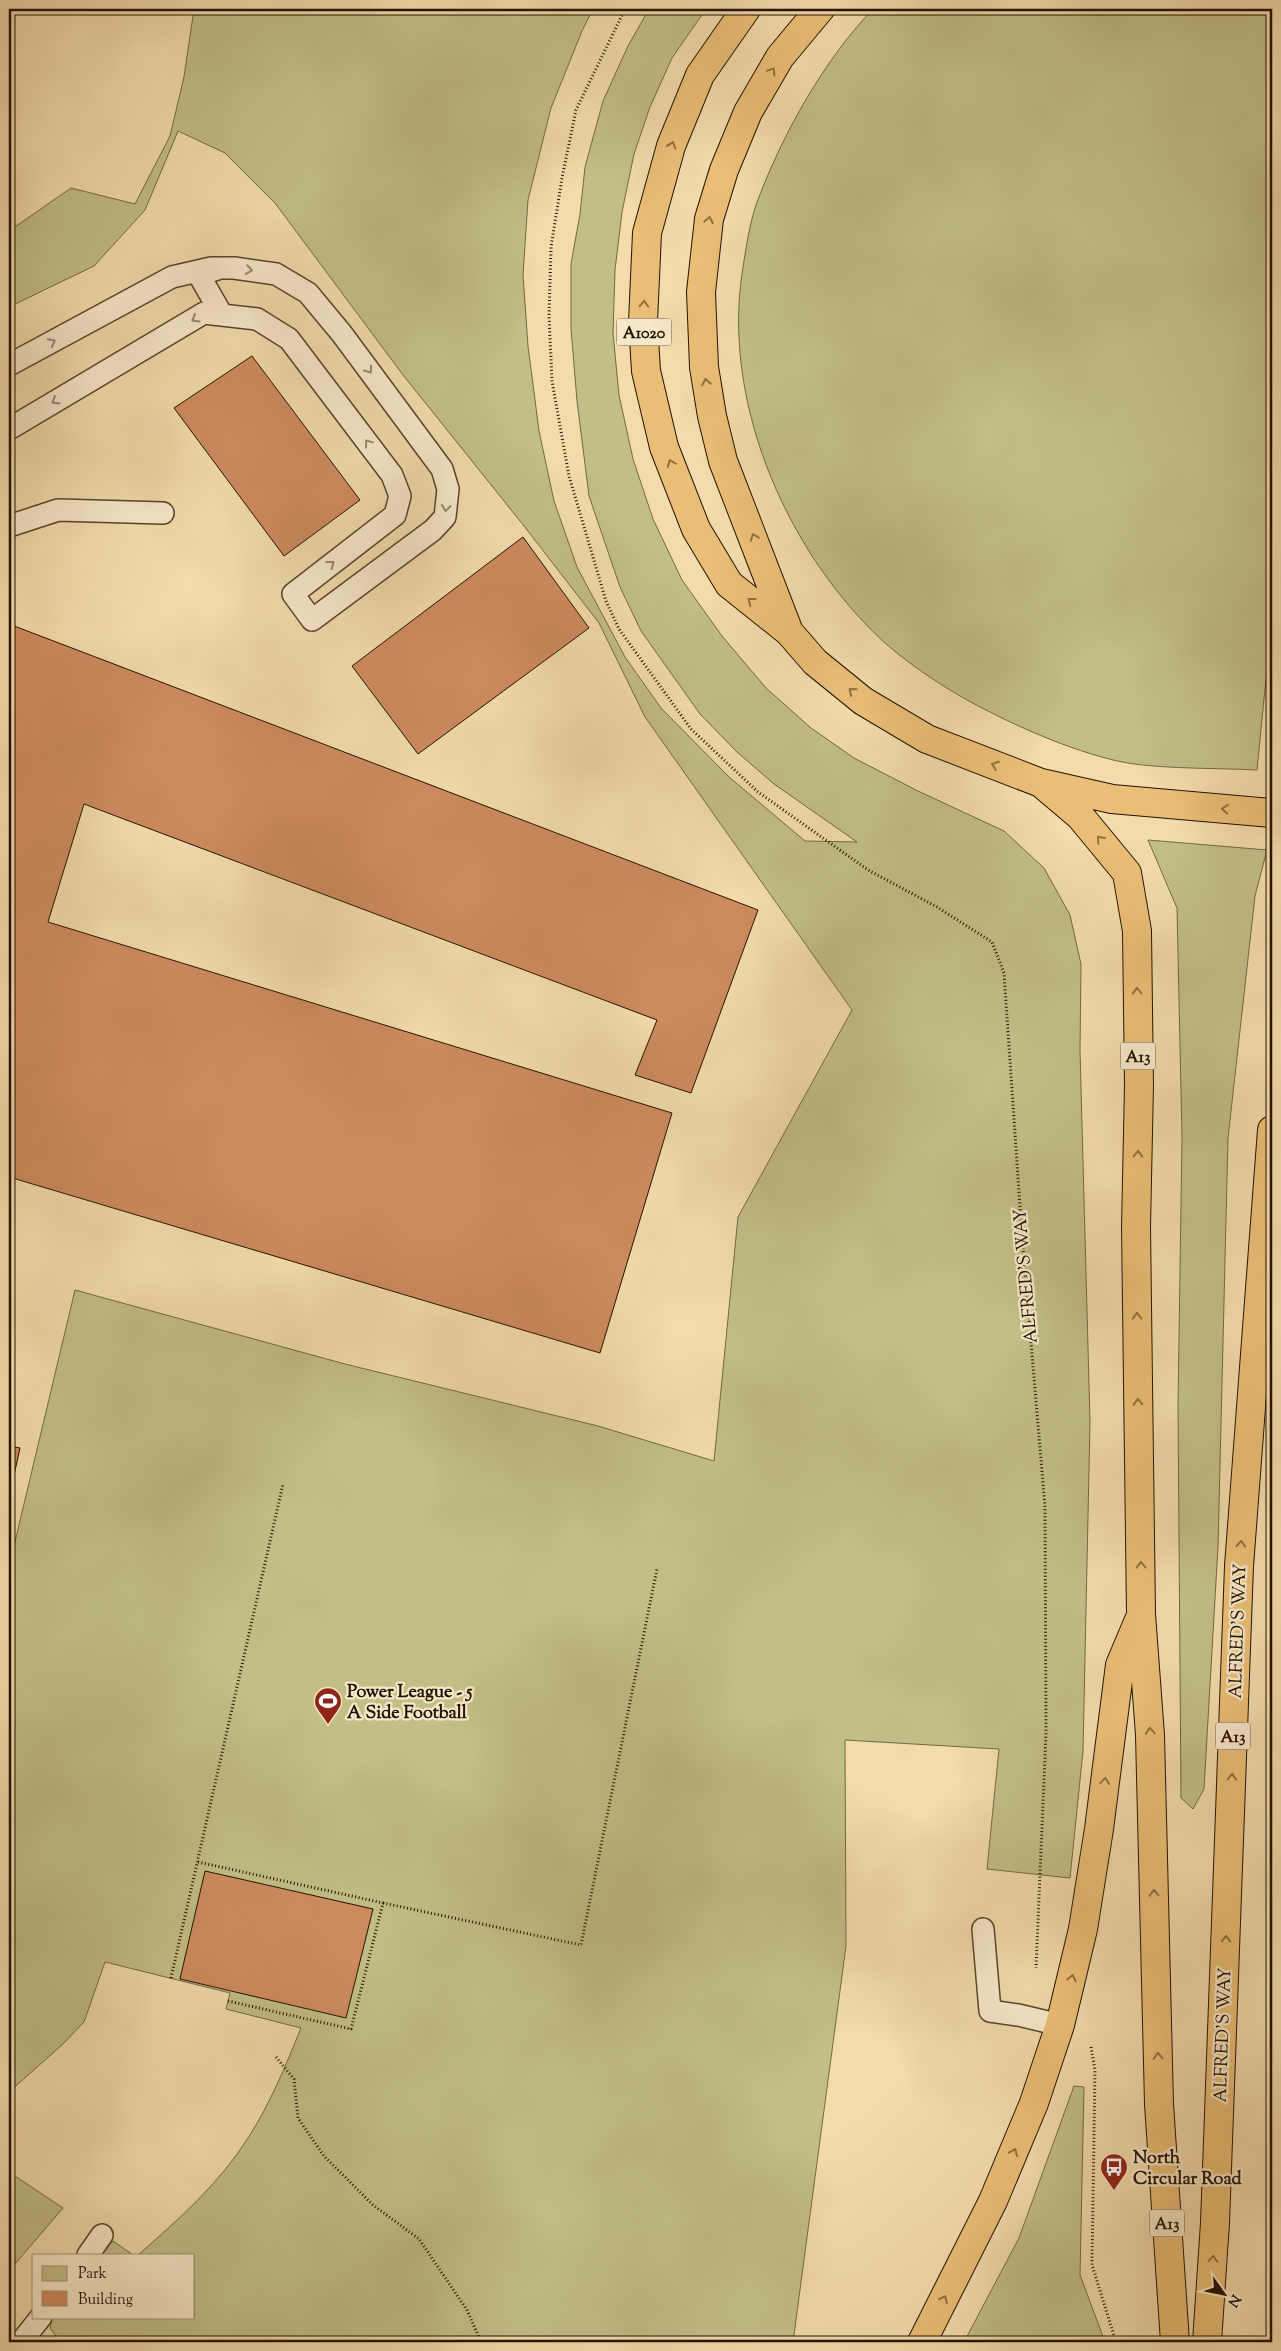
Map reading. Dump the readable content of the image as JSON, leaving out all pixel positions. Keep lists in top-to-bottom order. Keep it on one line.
{"streets":{"highway":["A1020","A13","ALFRED'S WAY"]},"places":{"sports":["Power League - 5 A Side Football"],"bus stop":["North Circular Road"]},"legend":["Park","Building"],"north":"bottom right"}
